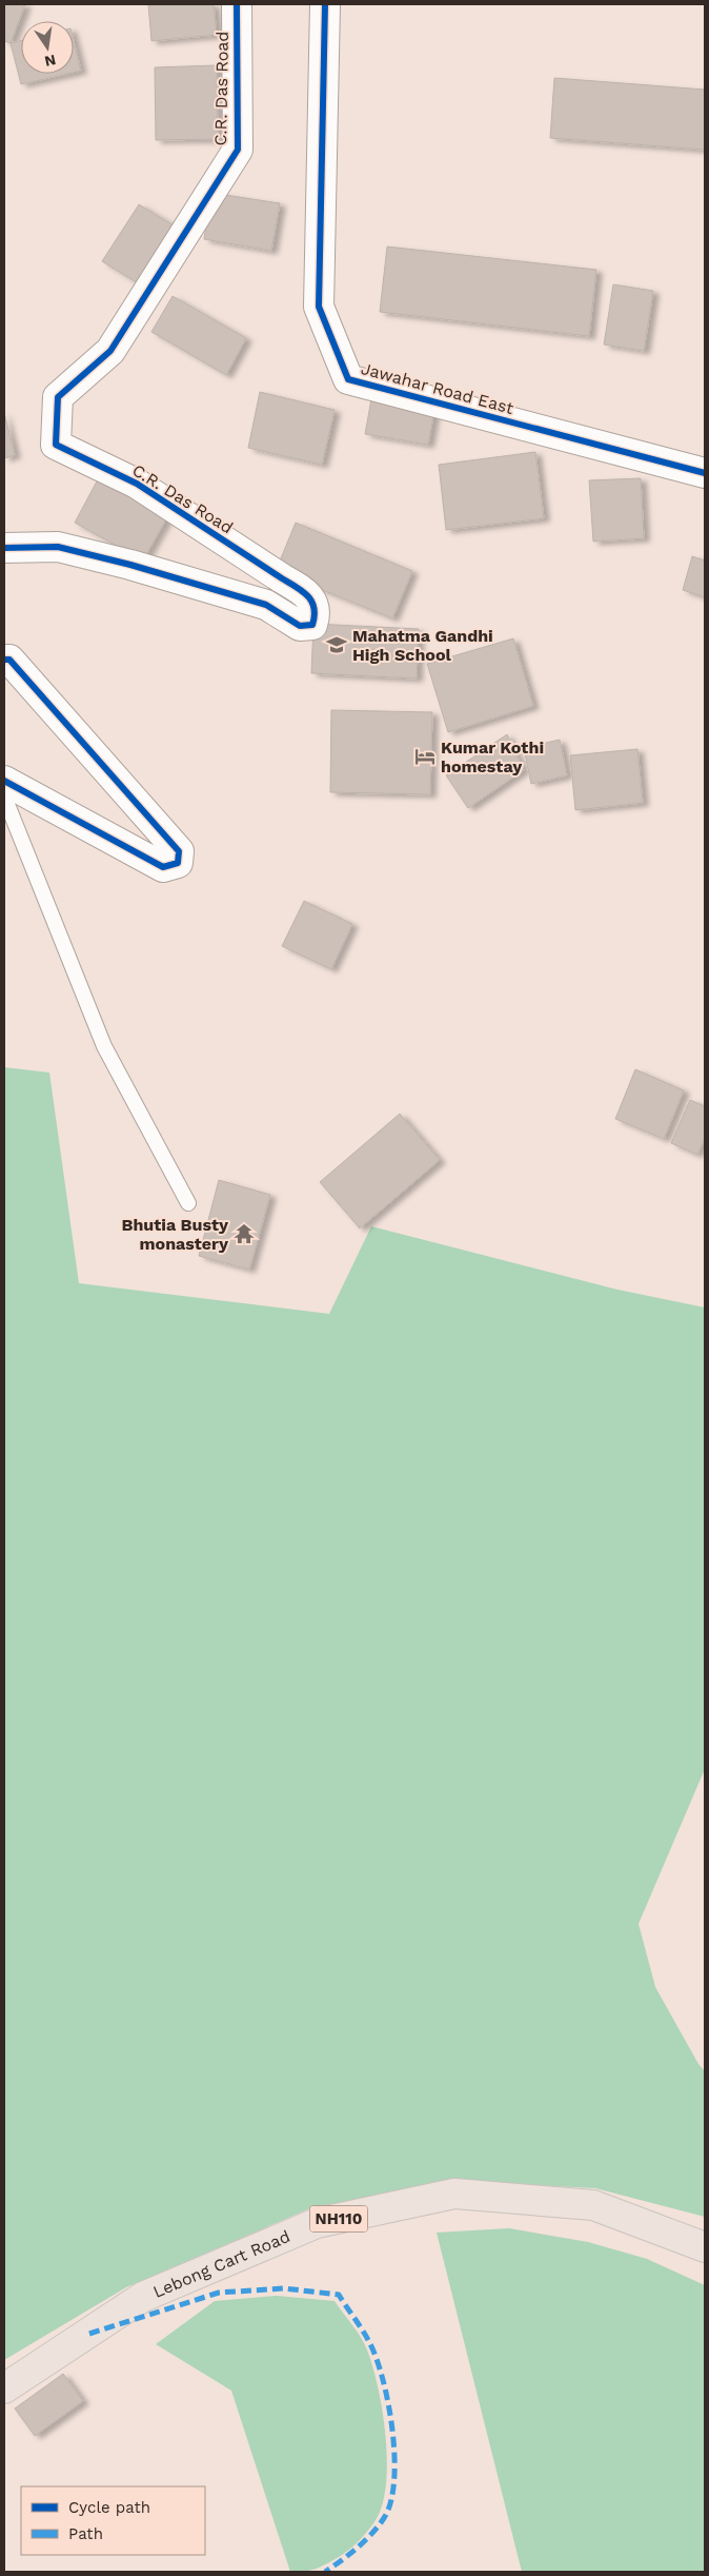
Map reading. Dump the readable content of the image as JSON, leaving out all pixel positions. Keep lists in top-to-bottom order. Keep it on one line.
{"streets":{"highway":["NH110","Lebong Cart Road"],"street":["C.R. Das Road","Jawahar Road East"]},"places":{"school or university":["Mahatma Gandhi High School"],"hotel":["Kumar Kothi homestay"],"temple":["Bhutia Busty monastery"]},"legend":["Cycle path","Path"],"north":"bottom"}
